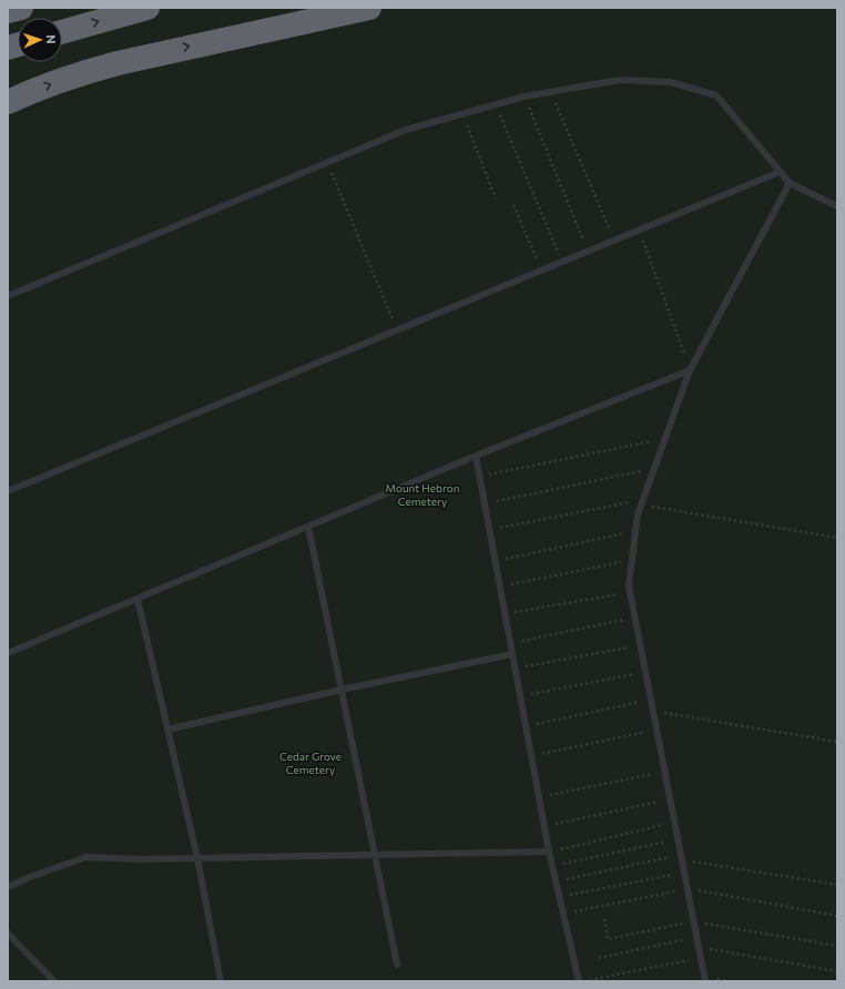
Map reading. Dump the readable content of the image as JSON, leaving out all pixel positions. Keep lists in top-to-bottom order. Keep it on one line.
{"parks":["Mount Hebron Cemetery","Cedar Grove Cemetery"],"north":"right"}
